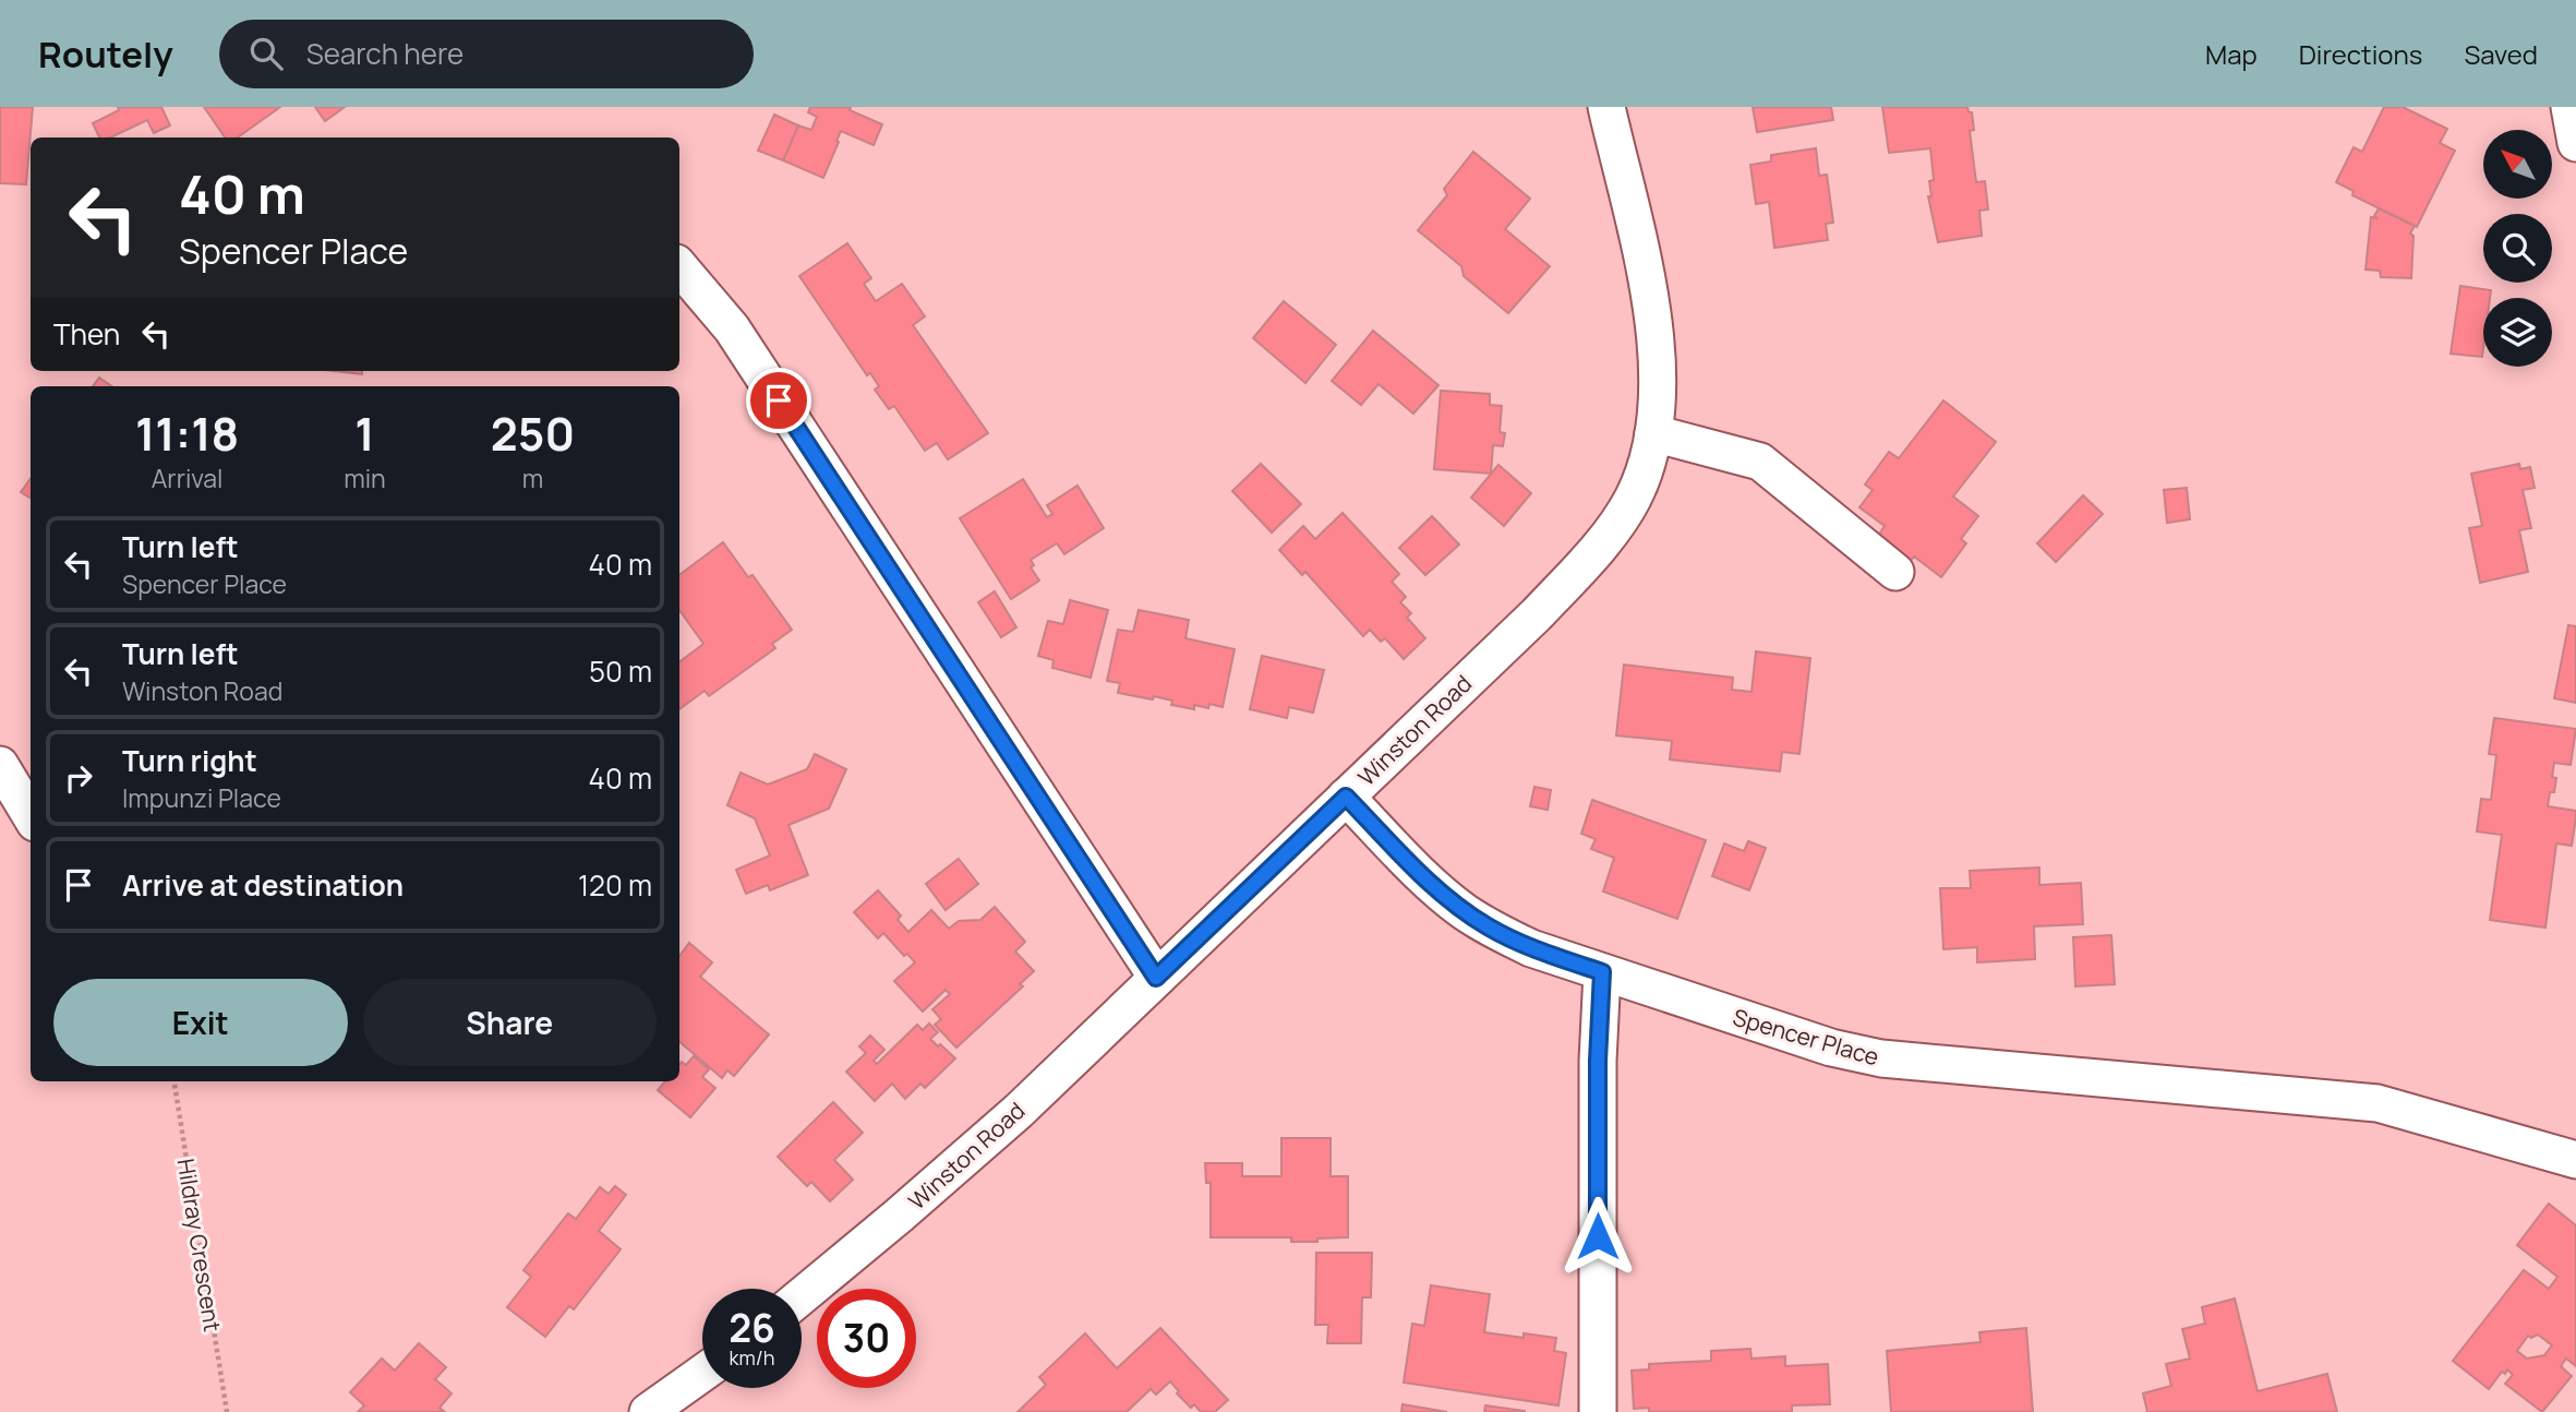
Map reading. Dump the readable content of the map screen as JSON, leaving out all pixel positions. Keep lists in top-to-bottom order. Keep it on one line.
{"streets":{"street":["Winston Road","Spencer Place"],"path":["Hildray Crescent"]},"crossings":[["Winston Road","Spencer Place"]],"north":"top left","page":{"header":"Routely","search":"Search here","nav":["Map","Directions","Saved"],"turn":["40 m","Spencer Place"],"then":"Then","eta":["11:18","Arrival","1","min","250","m"],"list":[{"name":"Turn left","note":"Spencer Place","value":"40 m"},{"name":"Turn left","note":"Winston Road","value":"50 m"},{"name":"Turn right","note":"Impunzi Place","value":"40 m"},{"name":"Arrive at destination","value":"120 m"}],"buttons":["Exit","Share"],"speed":"26 km/h","limit":"30"}}
